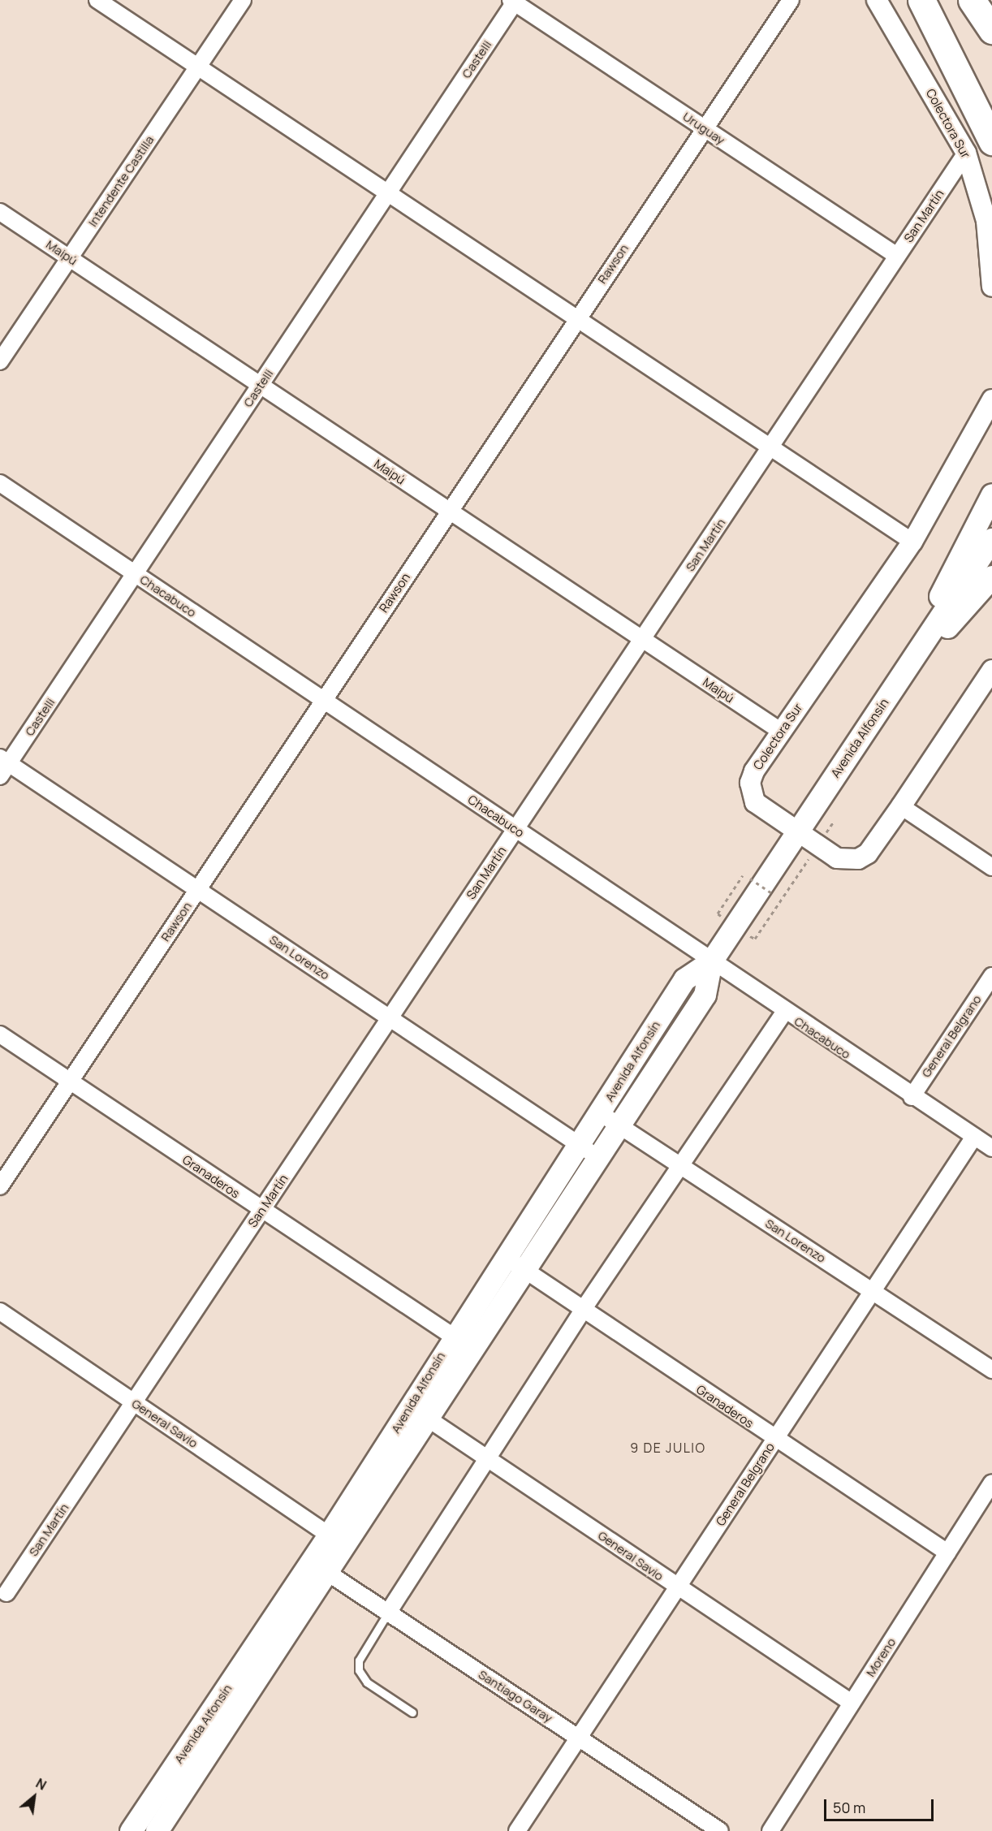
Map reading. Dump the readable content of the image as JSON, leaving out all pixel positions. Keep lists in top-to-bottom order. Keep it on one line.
{"streets":{"main road":["Avenida Alfonsín"],"street":["Castelli","Colectora Sur","Uruguay","Intendente Castilla","San Martín","Maipú","Rawson","Chacabuco","San Lorenzo","General Belgrano","Granaderos","General Savio","Moreno","Santiago Garay"]},"crossings":[["Castelli","Uruguay"],["Castelli","Maipú"],["Castelli","Chacabuco"],["Castelli","San Lorenzo"],["Colectora Sur","San Martín"],["Colectora Sur","Maipú"],["Colectora Sur","Avenida Alfonsín"],["Uruguay","San Martín"],["Uruguay","Rawson"],["Intendente Castilla","Maipú"],["San Martín","Maipú"],["San Martín","Chacabuco"],["San Martín","San Lorenzo"],["San Martín","Granaderos"],["San Martín","General Savio"],["Maipú","Rawson"],["Rawson","Chacabuco"],["Rawson","San Lorenzo"],["Rawson","Granaderos"],["Chacabuco","Avenida Alfonsín"],["Chacabuco","General Belgrano"],["Avenida Alfonsín","San Lorenzo"],["Avenida Alfonsín","Granaderos"],["Avenida Alfonsín","General Savio"],["Avenida Alfonsín","Santiago Garay"],["San Lorenzo","General Belgrano"],["General Belgrano","Granaderos"],["General Belgrano","General Savio"],["General Belgrano","Santiago Garay"],["Granaderos","Moreno"],["General Savio","Moreno"]],"districts":["9 DE JULIO"],"scale_bar":"50 m","north":"top right"}
